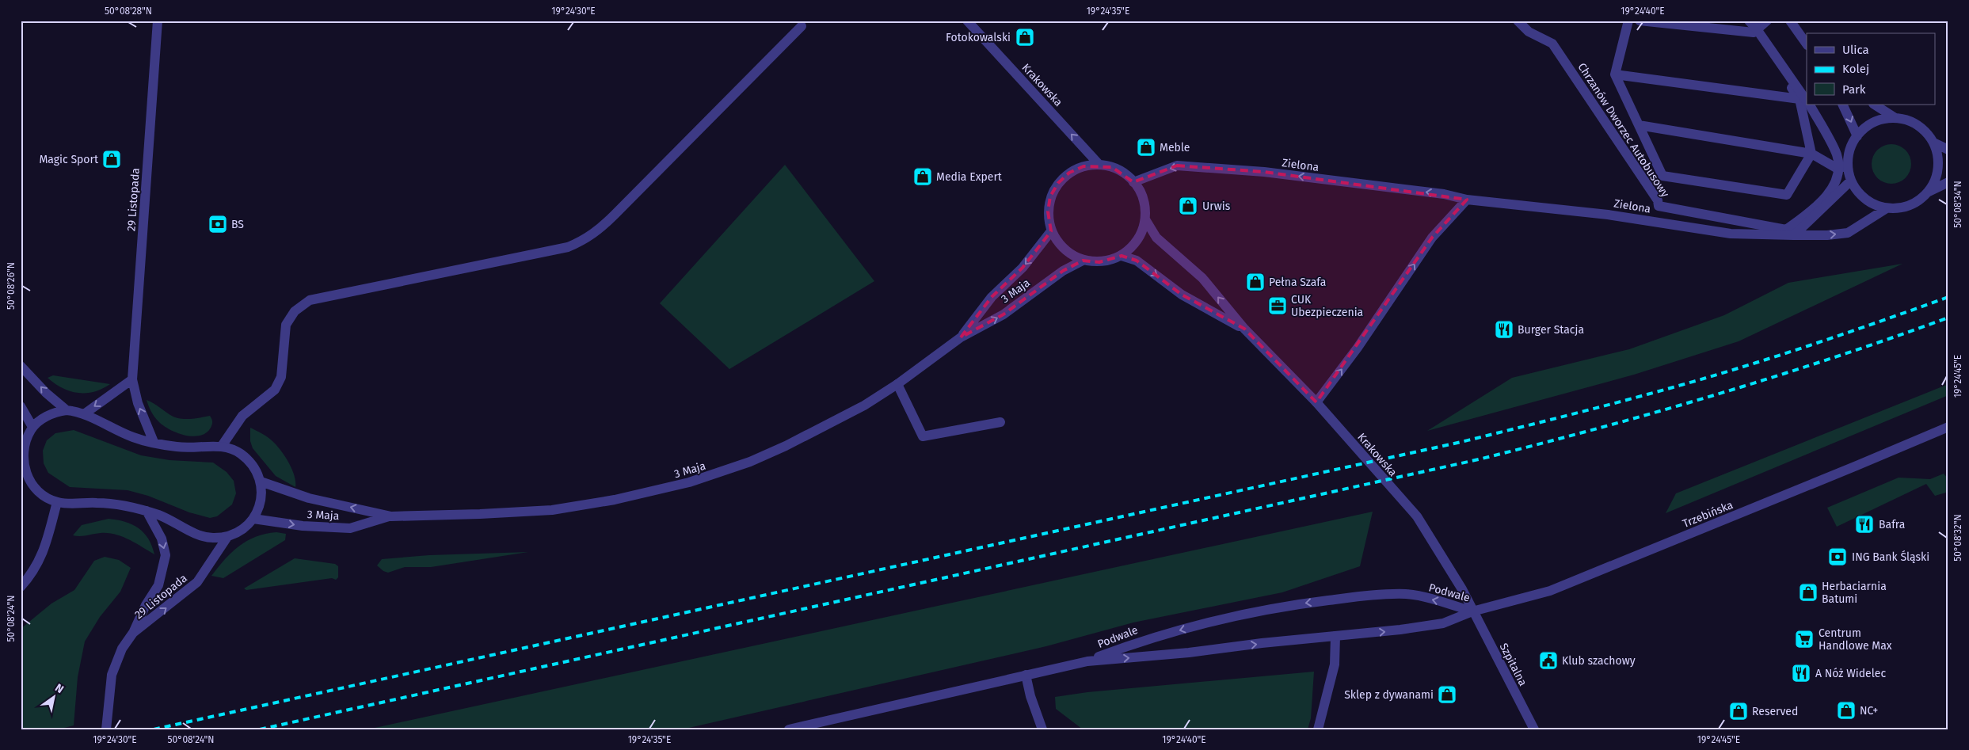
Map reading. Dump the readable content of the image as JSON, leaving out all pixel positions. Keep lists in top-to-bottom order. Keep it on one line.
{"streets":{"street":["Krakowska","Chrzanów Dworzec Autobusowy","Zielona","29 Listopada","3 Maja","Trzebińska","Podwale","Szpitalna"]},"crossings":[["Krakowska","Zielona"],["Krakowska","3 Maja"],["Krakowska","Trzebińska"],["Krakowska","Podwale"],["Krakowska","Szpitalna"],["Zielona","3 Maja"],["Trzebińska","Podwale"],["Trzebińska","Szpitalna"],["Podwale","Szpitalna"]],"places":{"shop":["Fotokowalski","Meble","Magic Sport","Media Expert","Urwis","Pełna Szafa","Herbaciarnia Batumi","Sklep z dywanami","NC+","Reserved"],"bank":["BS","ING Bank Śląski"],"office":["CUK Ubezpieczenia"],"restaurant":["Burger Stacja","Bafra","A Nóż Widelec"],"supermarket":["Centrum Handlowe Max"],"public building":["Klub szachowy"]},"legend":["Ulica","Kolej","Park"],"north":"top right","coordinates":["50°08'28\"N","19°24'30\"E","19°24'35\"E","19°24'40\"E","50°08'34\"N","50°08'26\"N","19°24'45\"E","50°08'32\"N","50°08'24\"N"]}
